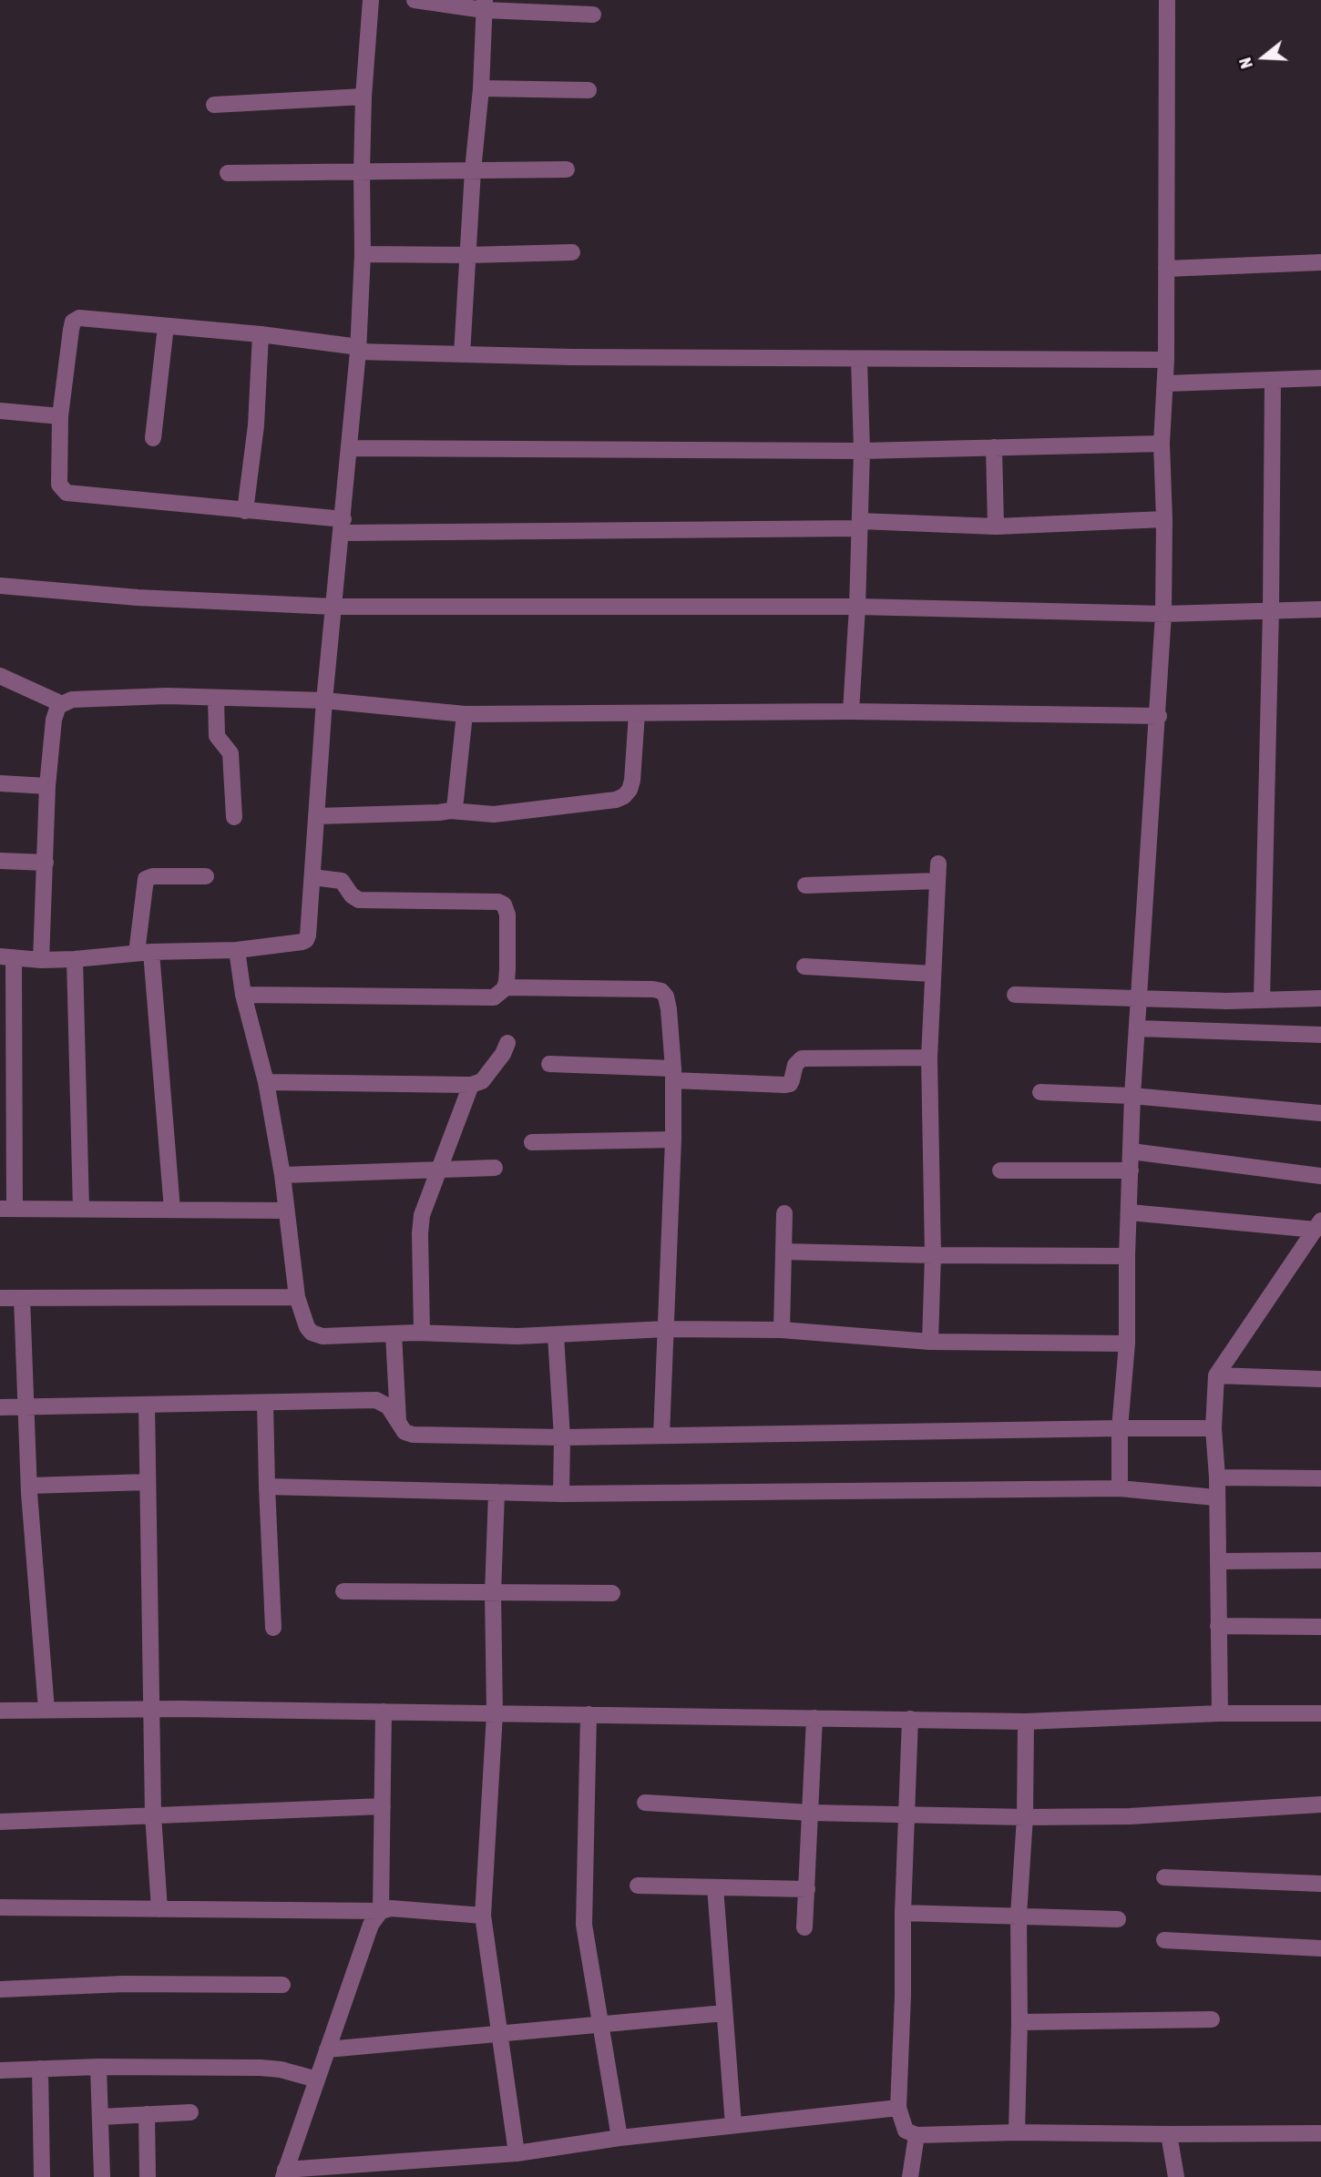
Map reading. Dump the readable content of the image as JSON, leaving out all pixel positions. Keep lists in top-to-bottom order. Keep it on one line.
{"north":"left"}
